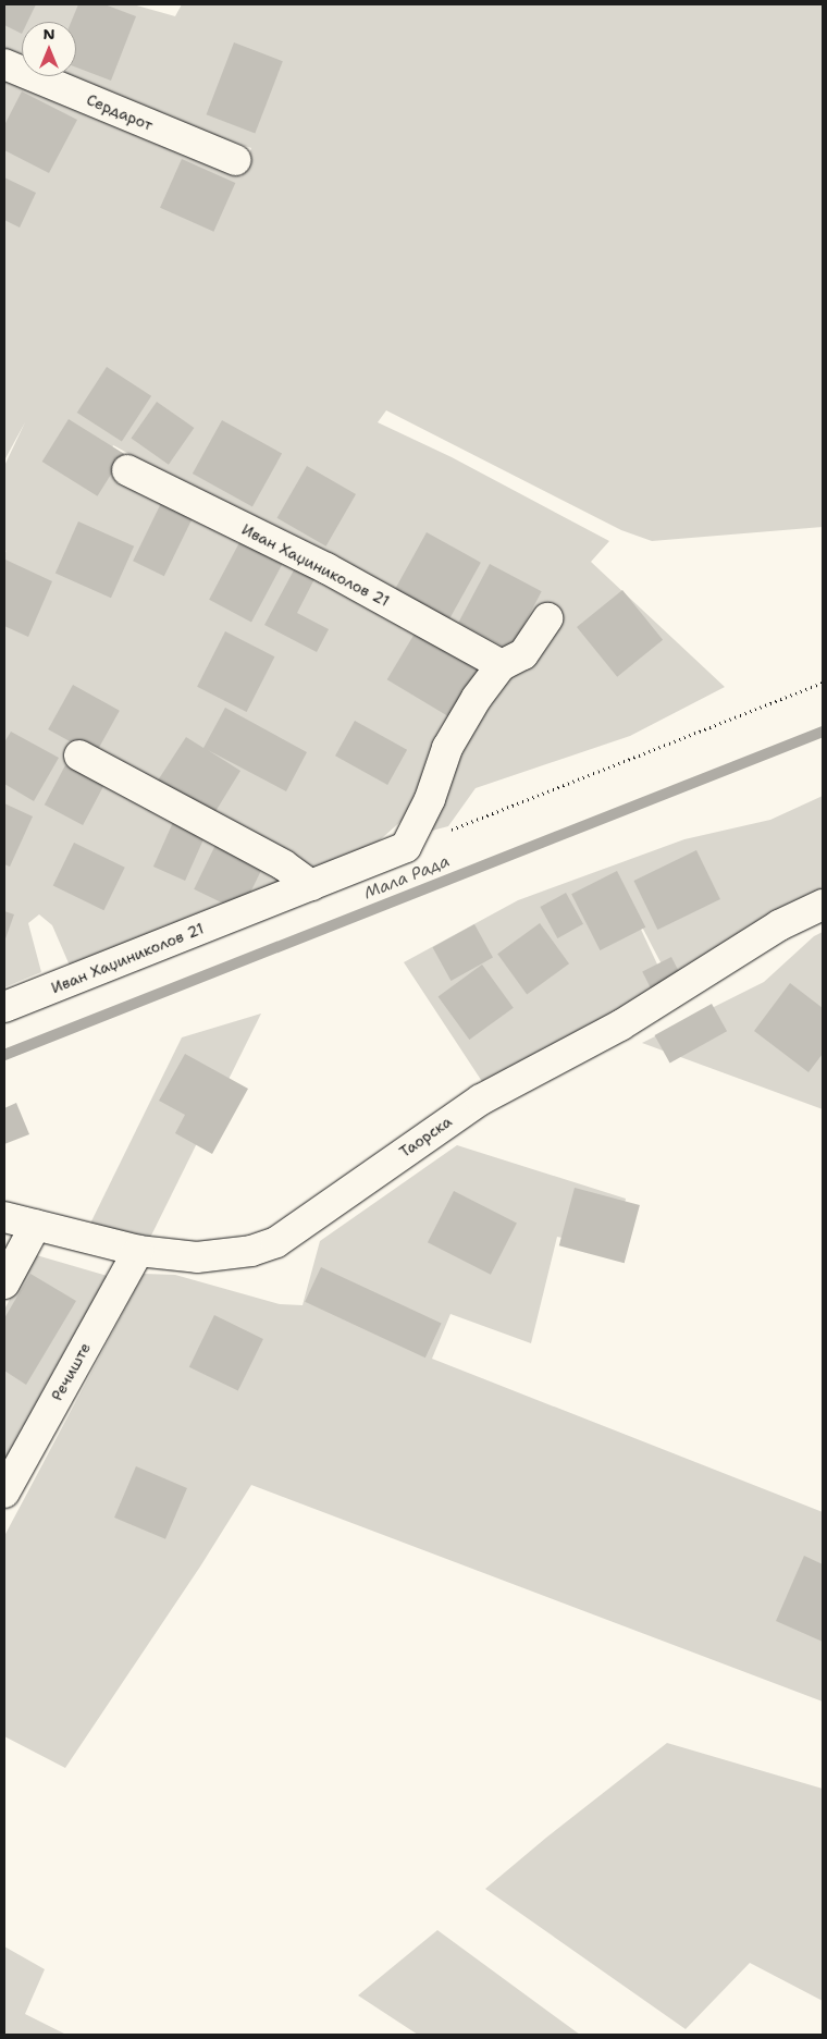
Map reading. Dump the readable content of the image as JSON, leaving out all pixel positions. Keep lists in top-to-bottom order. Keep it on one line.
{"streets":{"street":["Сердарот","Иван Хаџиниколов 21","Таорска","Речиште"]},"crossings":[["Таорска","Речиште"]],"water":["Мала Рада"],"north":"top"}
